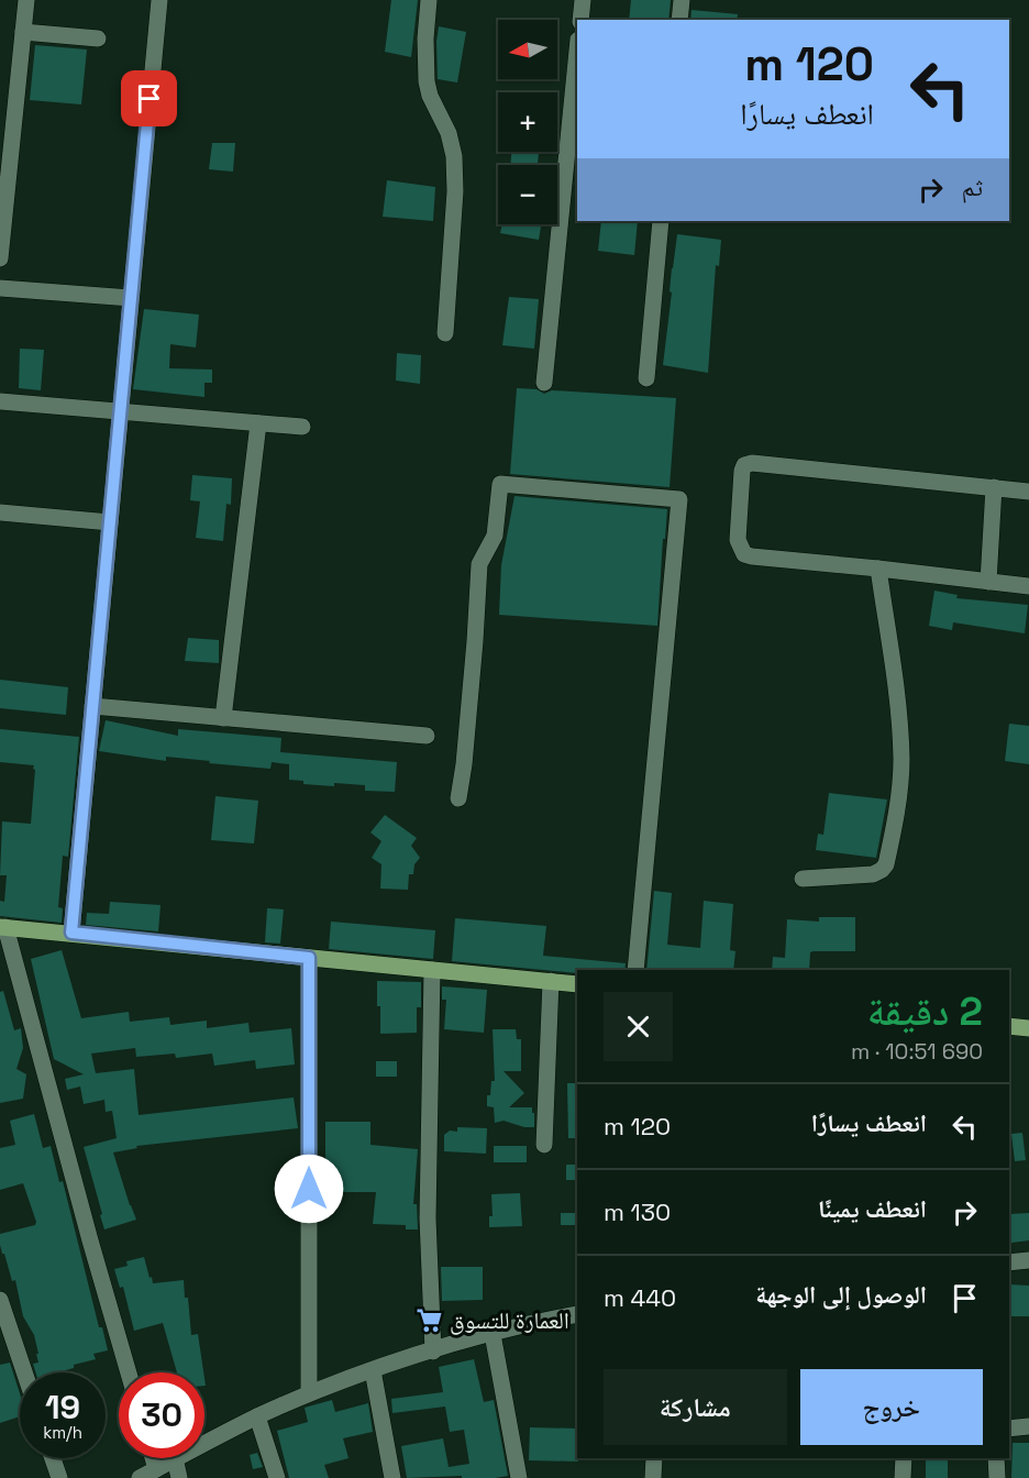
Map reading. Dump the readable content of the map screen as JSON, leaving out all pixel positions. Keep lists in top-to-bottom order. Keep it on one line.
{"places":{"supermarket":["العمارة للتسوق"]},"north":"left","page":{"map_buttons":["+","−"],"turn":["120 m","انعطف يسارًا"],"then":"ثم","heading":["2 دقيقة","690 m · 10:51"],"list":[{"name":"انعطف يسارًا","value":"120 m"},{"name":"انعطف يمينًا","value":"130 m"},{"name":"الوصول إلى الوجهة","value":"440 m"}],"buttons":["خروج","مشاركة"],"speed":"19 km/h","limit":"30"}}
